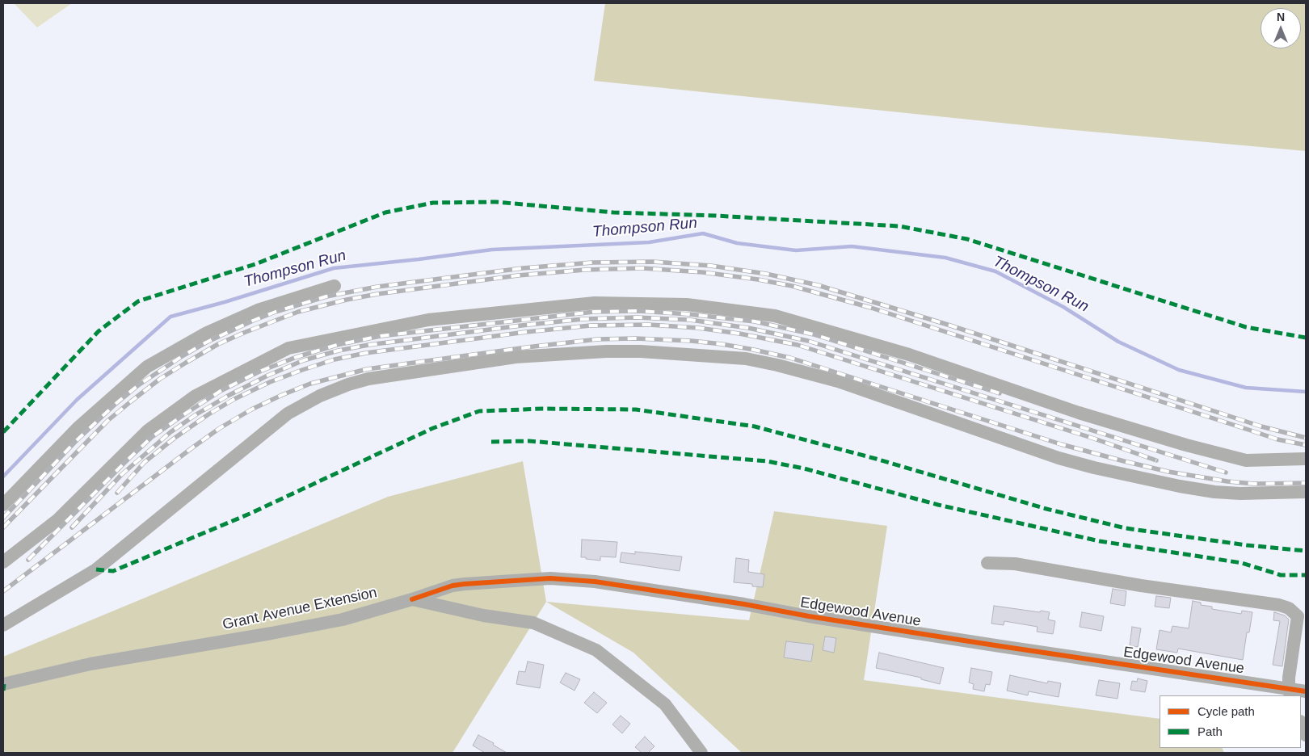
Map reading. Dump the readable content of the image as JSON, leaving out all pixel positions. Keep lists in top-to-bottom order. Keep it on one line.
{"streets":{"street":["Grant Avenue Extension","Edgewood Avenue"]},"crossings":[["Grant Avenue Extension","Edgewood Avenue"]],"water":["Thompson Run"],"legend":["Cycle path","Path"],"north":"top"}
